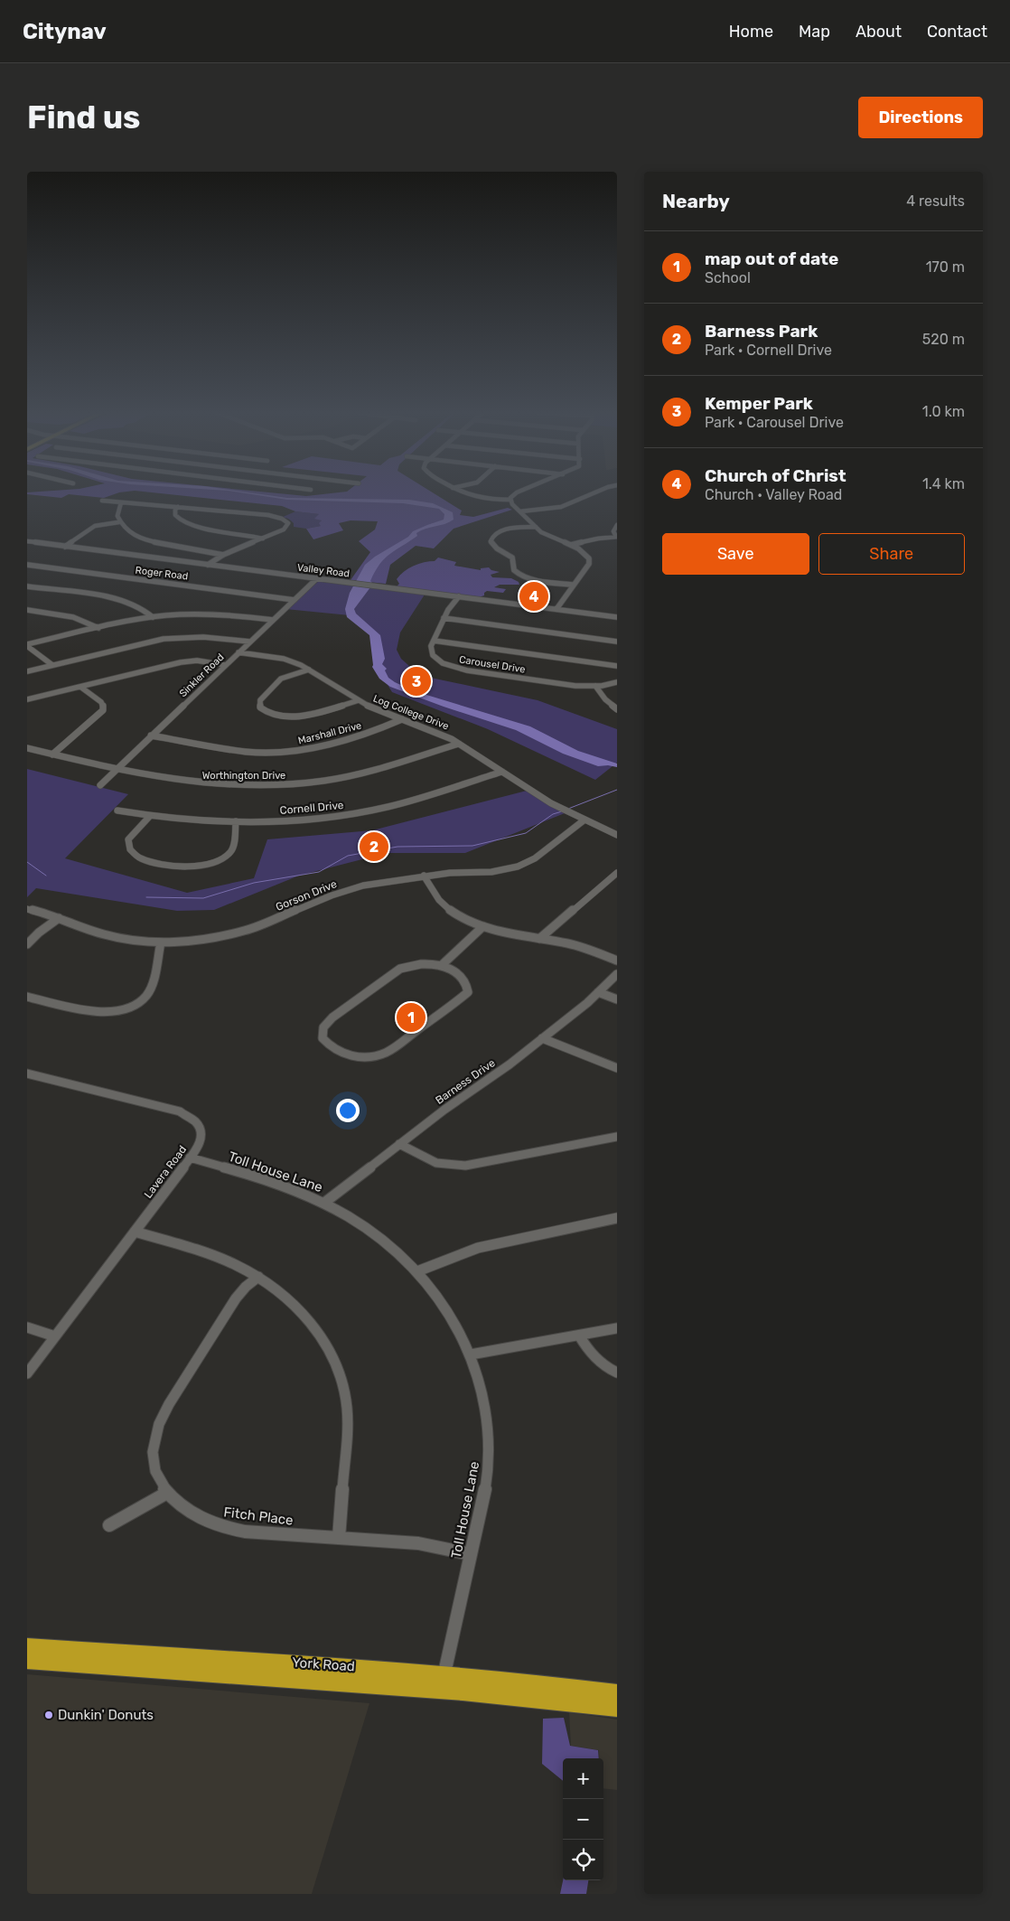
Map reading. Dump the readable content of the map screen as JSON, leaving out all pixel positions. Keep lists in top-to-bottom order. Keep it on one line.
{"streets":{"highway":["York Road"],"street":["Valley Road","Roger Road","Carousel Drive","Sinkler Road","Log College Drive","Marshall Drive","Worthington Drive","Cornell Drive","Gorson Drive","Barness Drive","Lavera Road","Toll House Lane","Fitch Place"]},"crossings":[["Valley Road","Sinkler Road"],["Roger Road","Sinkler Road"],["Sinkler Road","Log College Drive"],["Sinkler Road","Marshall Drive"],["Sinkler Road","Worthington Drive"],["Log College Drive","Marshall Drive"],["Log College Drive","Worthington Drive"],["Log College Drive","Cornell Drive"],["Log College Drive","Gorson Drive"],["Barness Drive","Toll House Lane"],["Lavera Road","Toll House Lane"],["Toll House Lane","Fitch Place"],["Toll House Lane","York Road"]],"places":["Dunkin' Donuts"],"page":{"header":"Citynav","nav":["Home","Map","About","Contact"],"buttons":["Directions",["Save","Share"]],"title":"Find us","heading":["Nearby","4 results"],"list":[{"mark":"1","name":"map out of date","note":"School","value":"170 m"},{"mark":"2","name":"Barness Park","note":"Park · Cornell Drive","value":"520 m"},{"mark":"3","name":"Kemper Park","note":"Park · Carousel Drive","value":"1.0 km"},{"mark":"4","name":"Church of Christ","note":"Church · Valley Road","value":"1.4 km"}],"pins":["4","3","2","1"],"map_buttons":["+","−"]}}
